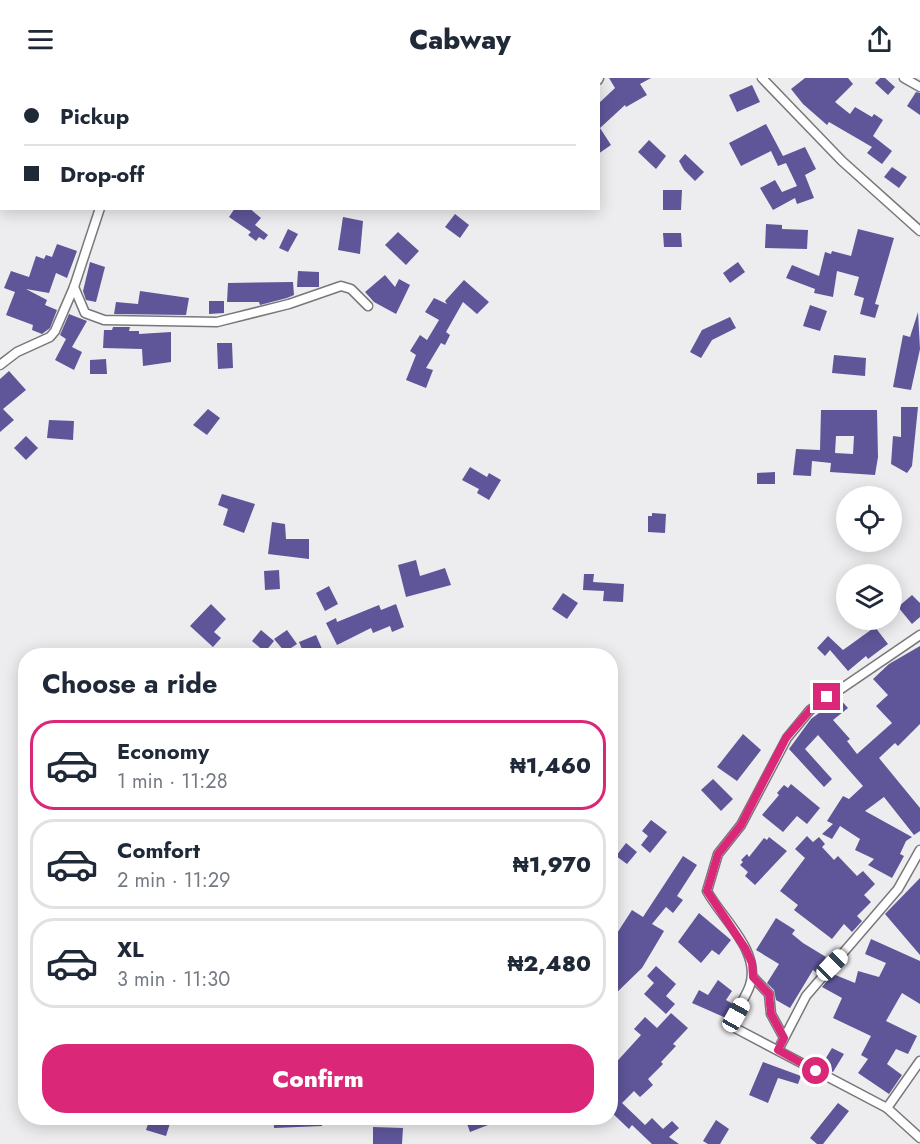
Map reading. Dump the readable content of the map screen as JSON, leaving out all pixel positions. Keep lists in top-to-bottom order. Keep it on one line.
{"page":{"header":"Cabway","banner":["Pickup","Drop-off"],"heading":"Choose a ride","list":[{"name":"Economy","note":"1 min · 11:28","value":"₦1,460"},{"name":"Comfort","note":"2 min · 11:29","value":"₦1,970"},{"name":"XL","note":"3 min · 11:30","value":"₦2,480"}],"buttons":"Confirm"}}
